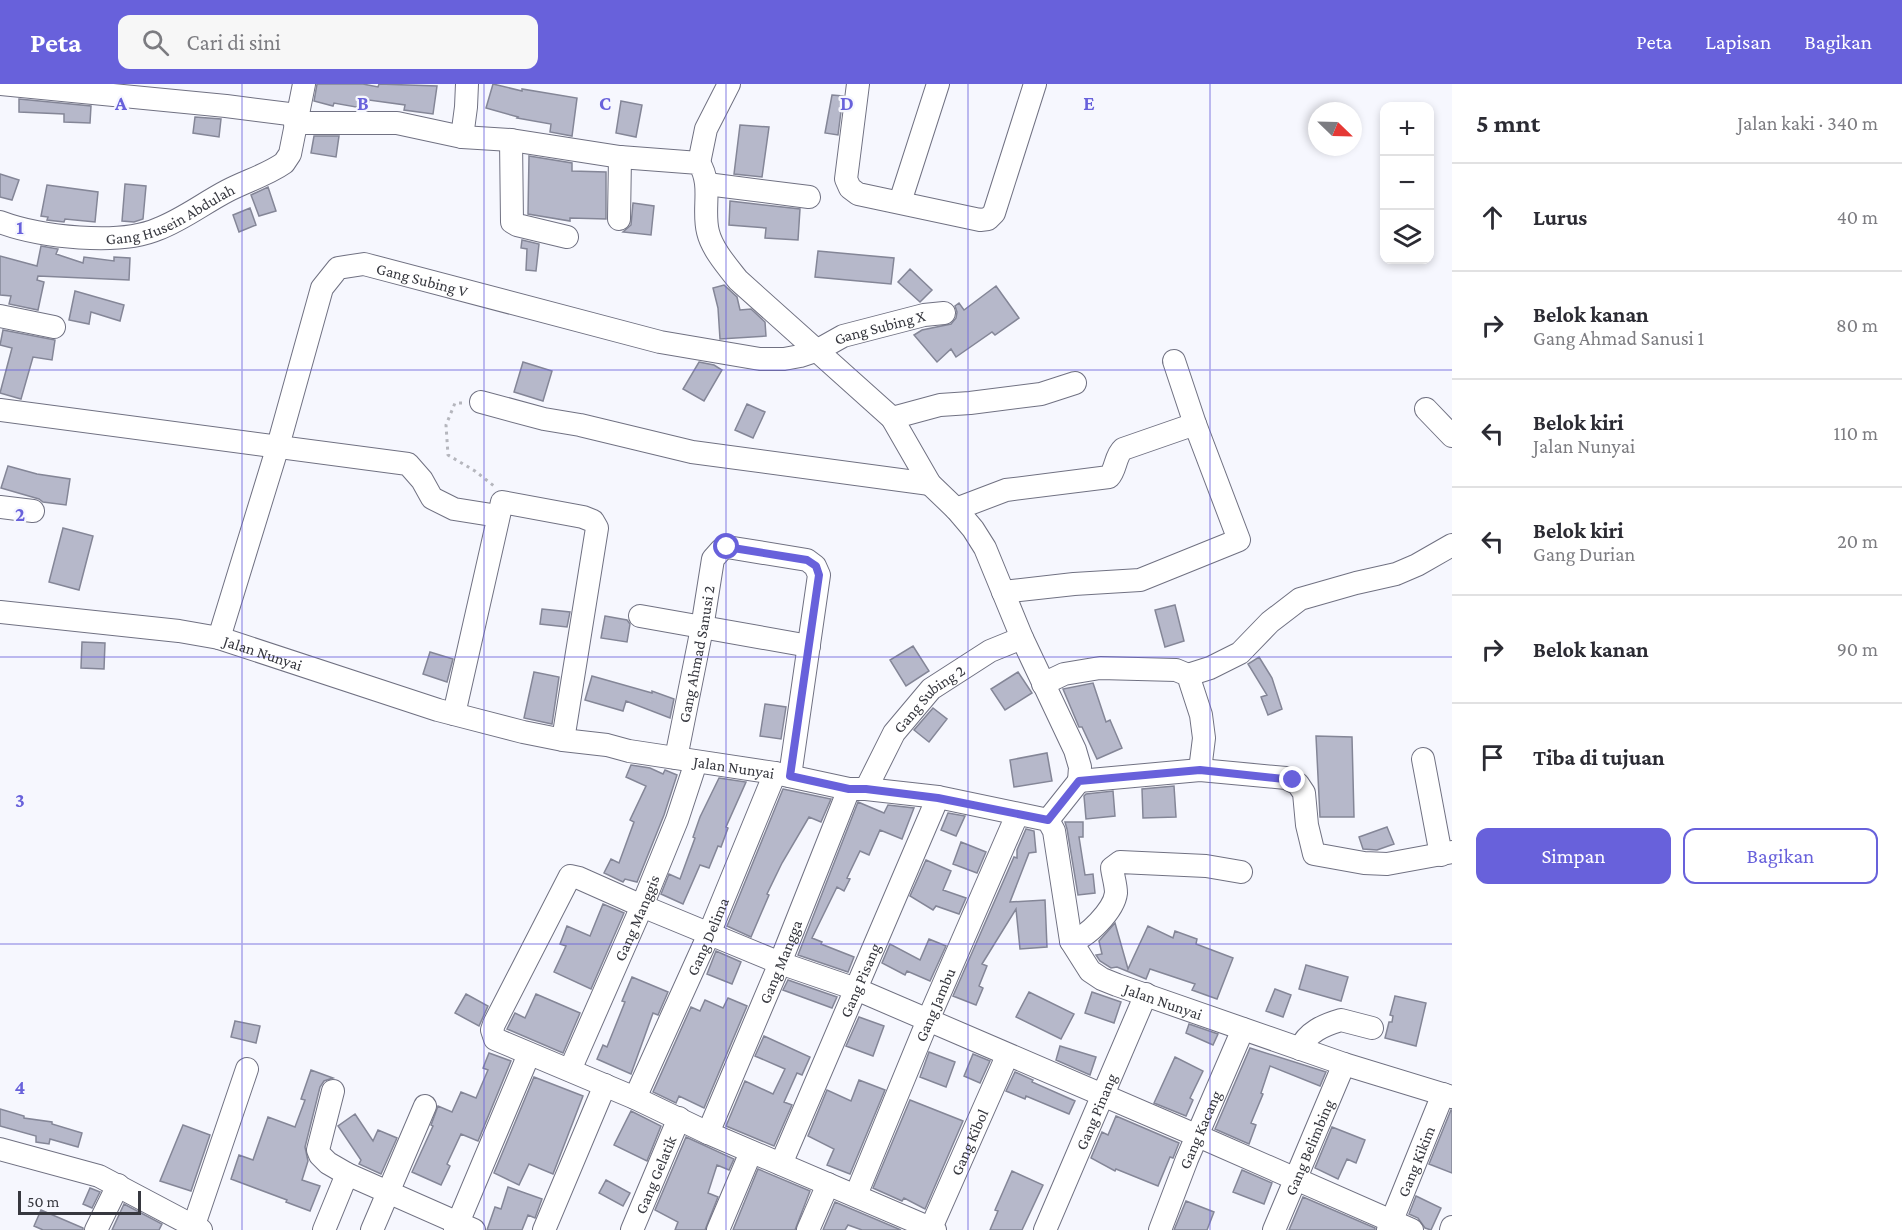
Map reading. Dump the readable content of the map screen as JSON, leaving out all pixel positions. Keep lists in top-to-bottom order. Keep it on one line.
{"streets":{"street":["Gang Husein Abdulah","Gang Subing V","Gang Subing X","Jalan Nunyai","Gang Ahmad Sanusi 2","Gang Subing 2","Gang Manggis","Gang Delima","Gang Mangga","Gang Pisang","Gang Jambu","Gang Pinang","Gang Kacang","Gang Kibol","Gang Belimbing","Gang Kikim","Gang Gelatik"]},"crossings":[["Gang Subing V","Gang Subing X"],["Gang Subing V","Jalan Nunyai"],["Jalan Nunyai","Gang Ahmad Sanusi 2"],["Jalan Nunyai","Gang Subing 2"],["Jalan Nunyai","Gang Manggis"],["Jalan Nunyai","Gang Delima"],["Jalan Nunyai","Gang Mangga"],["Jalan Nunyai","Gang Pisang"],["Jalan Nunyai","Gang Jambu"],["Jalan Nunyai","Gang Pinang"],["Jalan Nunyai","Gang Kacang"],["Jalan Nunyai","Gang Belimbing"],["Jalan Nunyai","Gang Kikim"],["Gang Ahmad Sanusi 2","Gang Manggis"],["Gang Ahmad Sanusi 2","Gang Delima"],["Gang Subing 2","Gang Mangga"]],"scale_bar":"50 m","north":"bottom right","page":{"header":"Peta","search":"Cari di sini","nav":["Peta","Lapisan","Bagikan"],"heading":["5 mnt","Jalan kaki · 340 m"],"map_buttons":["+","−"],"list":[["Lurus","40 m"],["Belok kanan","Gang Ahmad Sanusi 1","80 m"],["Belok kiri","Jalan Nunyai","110 m"],["Belok kiri","Gang Durian","20 m"],["Belok kanan","90 m"],"Tiba di tujuan"],"buttons":["Simpan","Bagikan"],"scale":"50 m"},"grid":{"columns":["A","B","C","D","E"],"rows":["1","2","3","4"]}}
